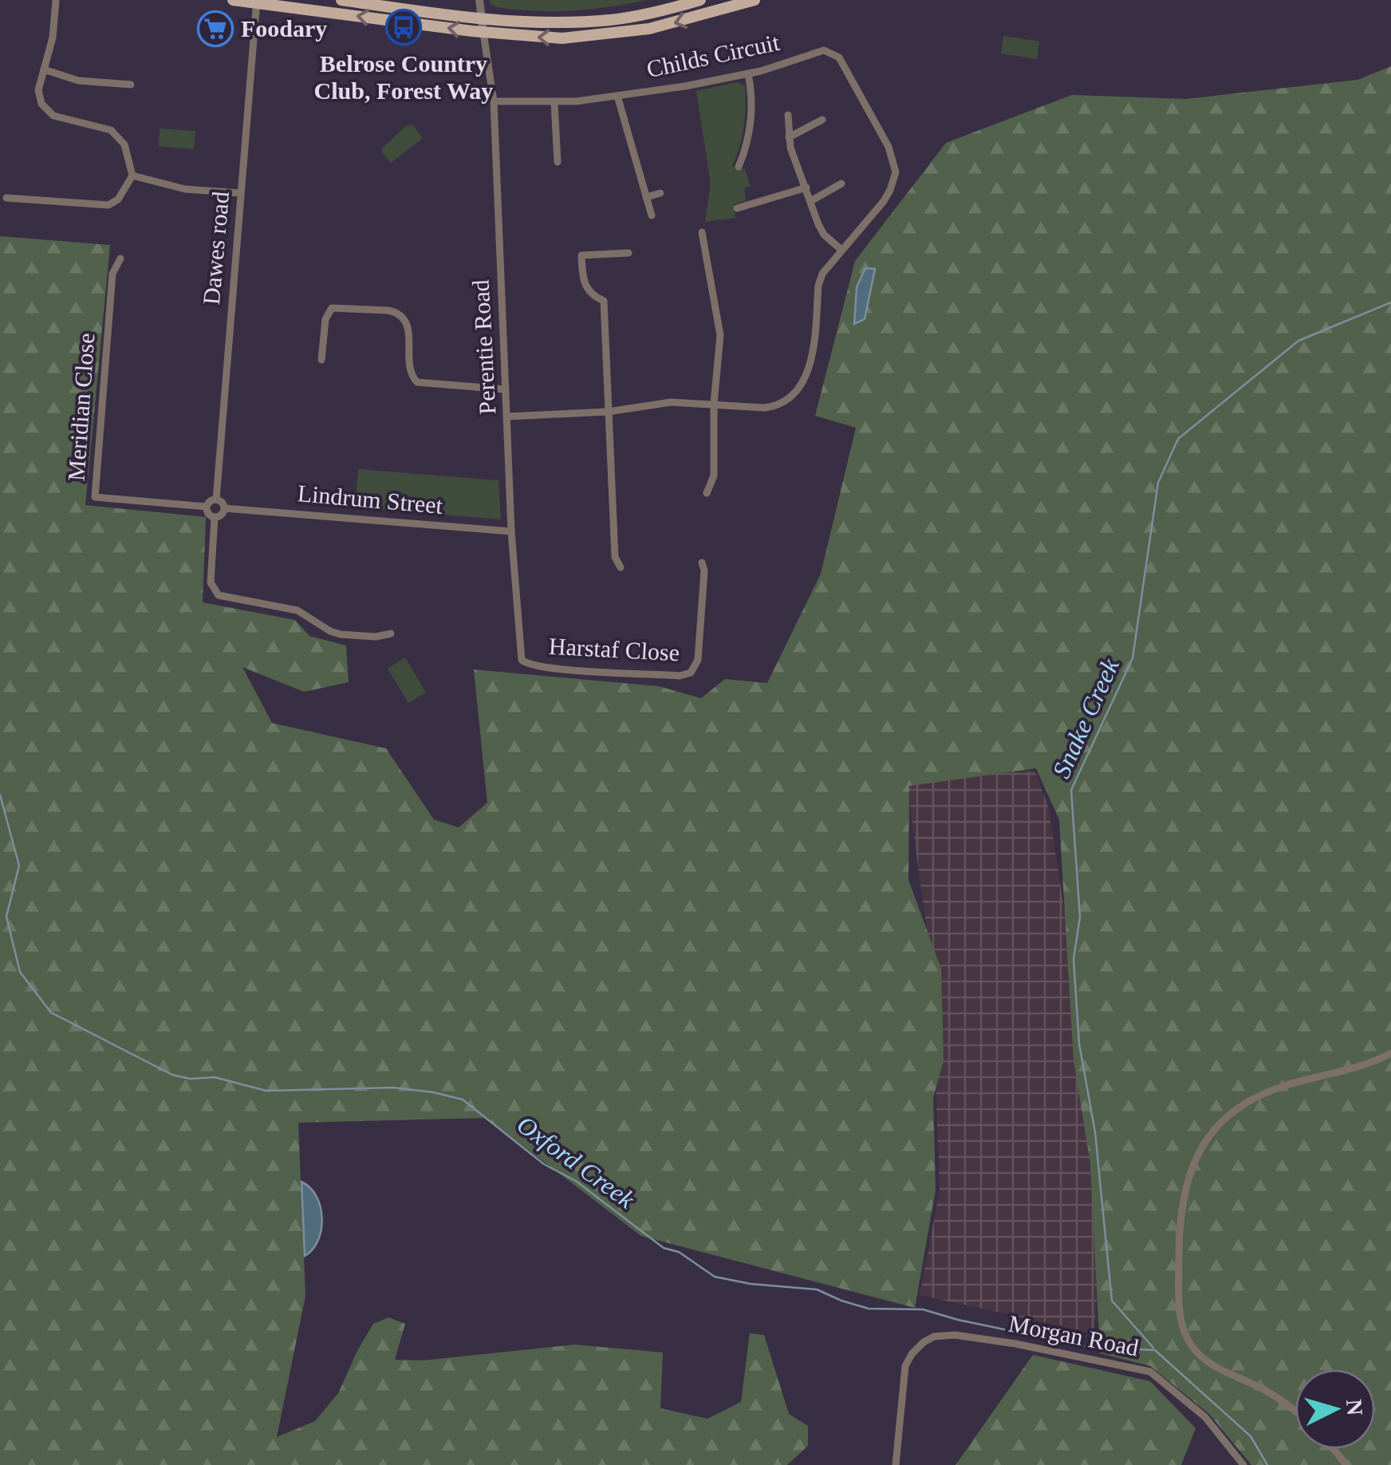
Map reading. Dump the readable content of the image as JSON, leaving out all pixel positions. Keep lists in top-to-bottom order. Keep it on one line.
{"streets":{"street":["Childs Circuit","Dawes road","Perentie Road","Meridian Close","Lindrum Street","Harstaf Close","Morgan Road"]},"crossings":[["Childs Circuit","Perentie Road"],["Dawes road","Meridian Close"],["Dawes road","Lindrum Street"],["Perentie Road","Lindrum Street"],["Perentie Road","Harstaf Close"],["Meridian Close","Lindrum Street"]],"water":["Snake Creek","Oxford Creek"],"places":{"bus stop":["Belrose Country Club, Forest Way"],"supermarket":["Foodary"]},"north":"right"}
